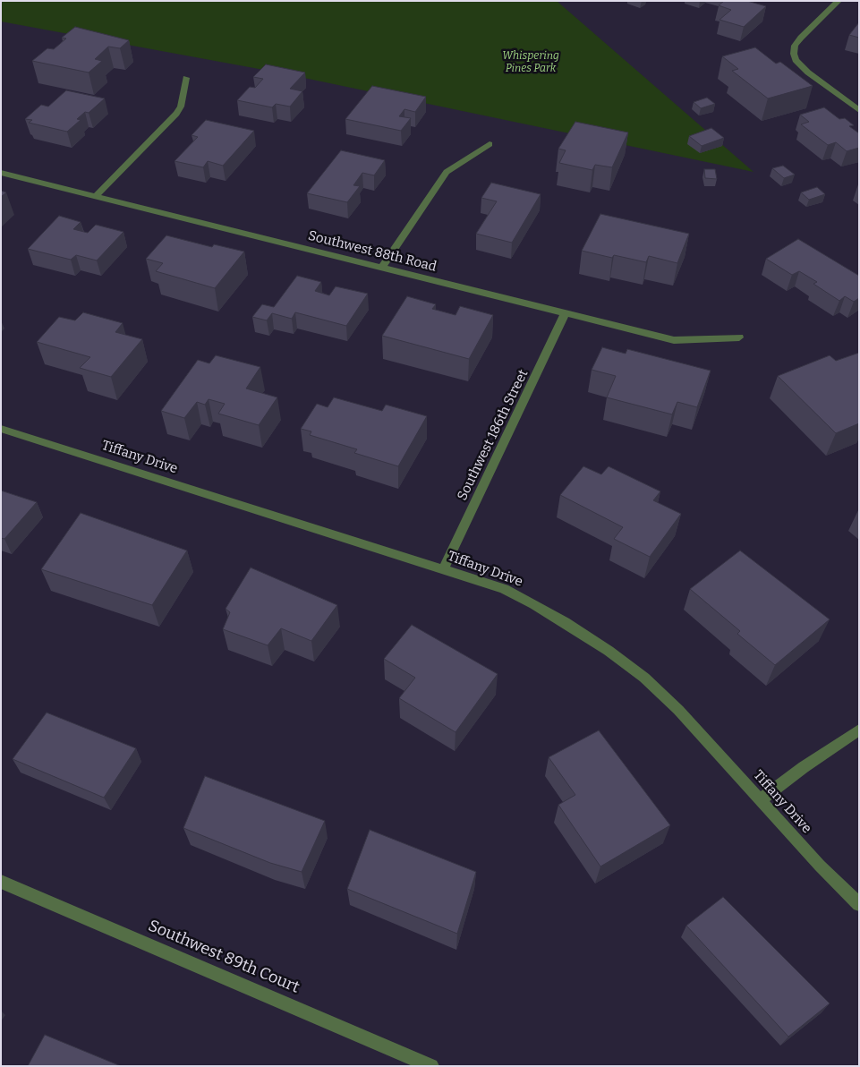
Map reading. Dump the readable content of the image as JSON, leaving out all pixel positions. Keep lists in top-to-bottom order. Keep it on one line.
{"streets":{"street":["Southwest 88th Road","Southwest 186th Street","Tiffany Drive","Southwest 89th Court"]},"crossings":[["Southwest 88th Road","Southwest 186th Street"],["Southwest 186th Street","Tiffany Drive"]],"parks":["Whispering Pines Park"]}
